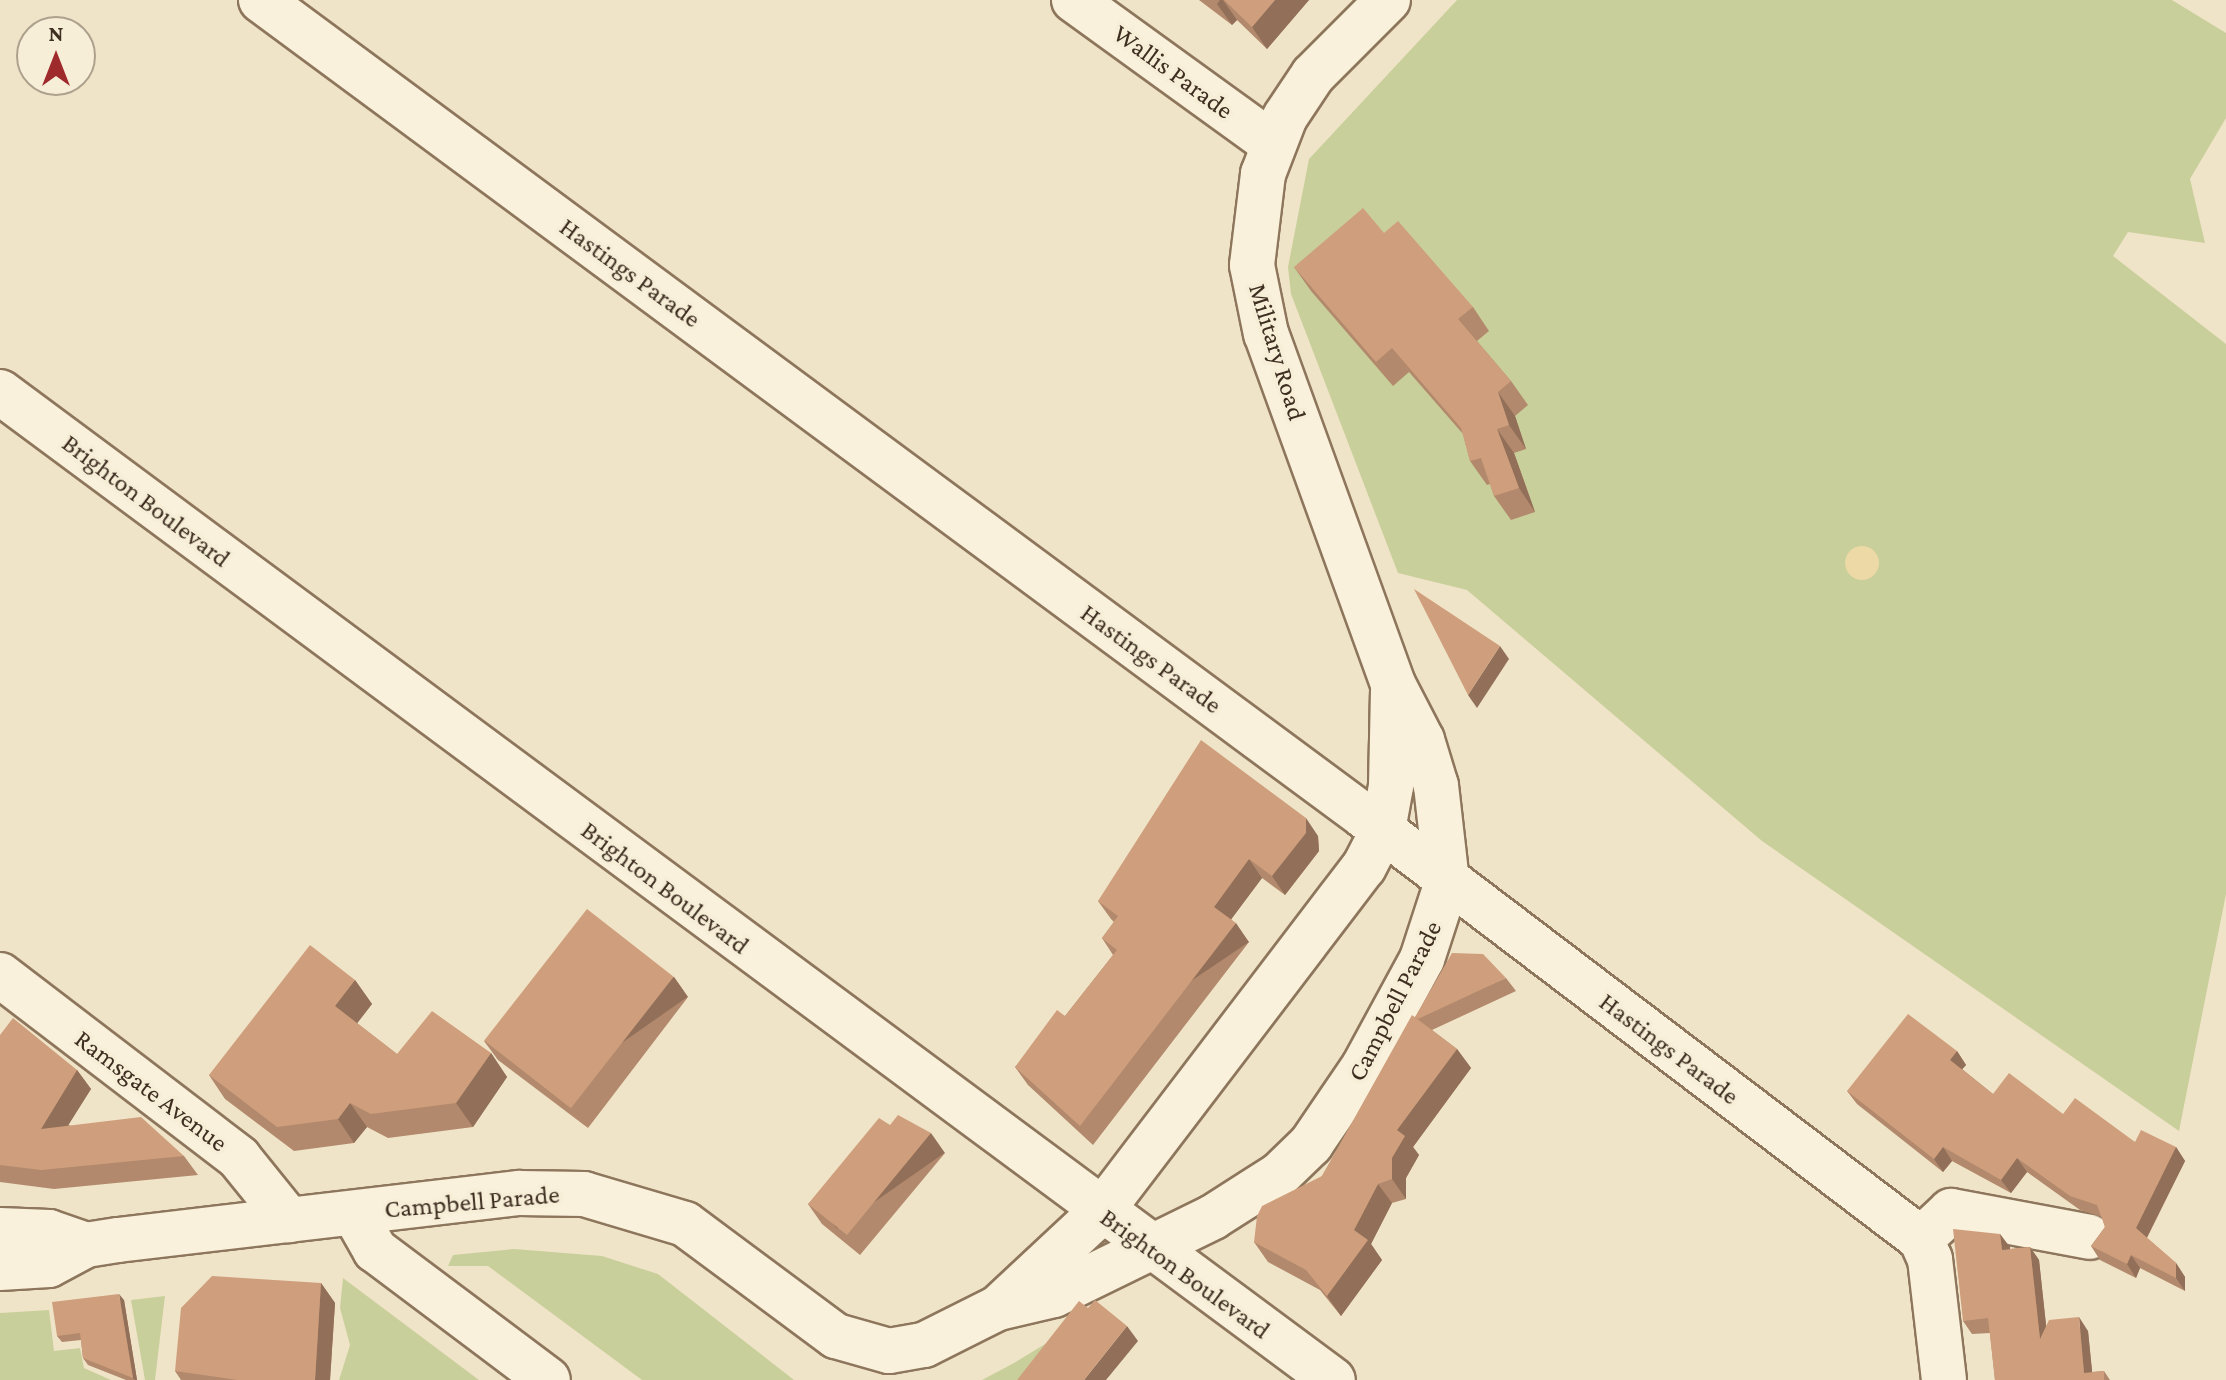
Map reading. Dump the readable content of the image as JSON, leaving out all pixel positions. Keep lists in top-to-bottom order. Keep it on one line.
{"streets":{"street":["Wallis Parade","Hastings Parade","Military Road","Brighton Boulevard","Campbell Parade","Ramsgate Avenue"]},"crossings":[["Wallis Parade","Military Road"],["Hastings Parade","Campbell Parade"],["Military Road","Campbell Parade"],["Brighton Boulevard","Campbell Parade"],["Campbell Parade","Ramsgate Avenue"]],"north":"top"}
